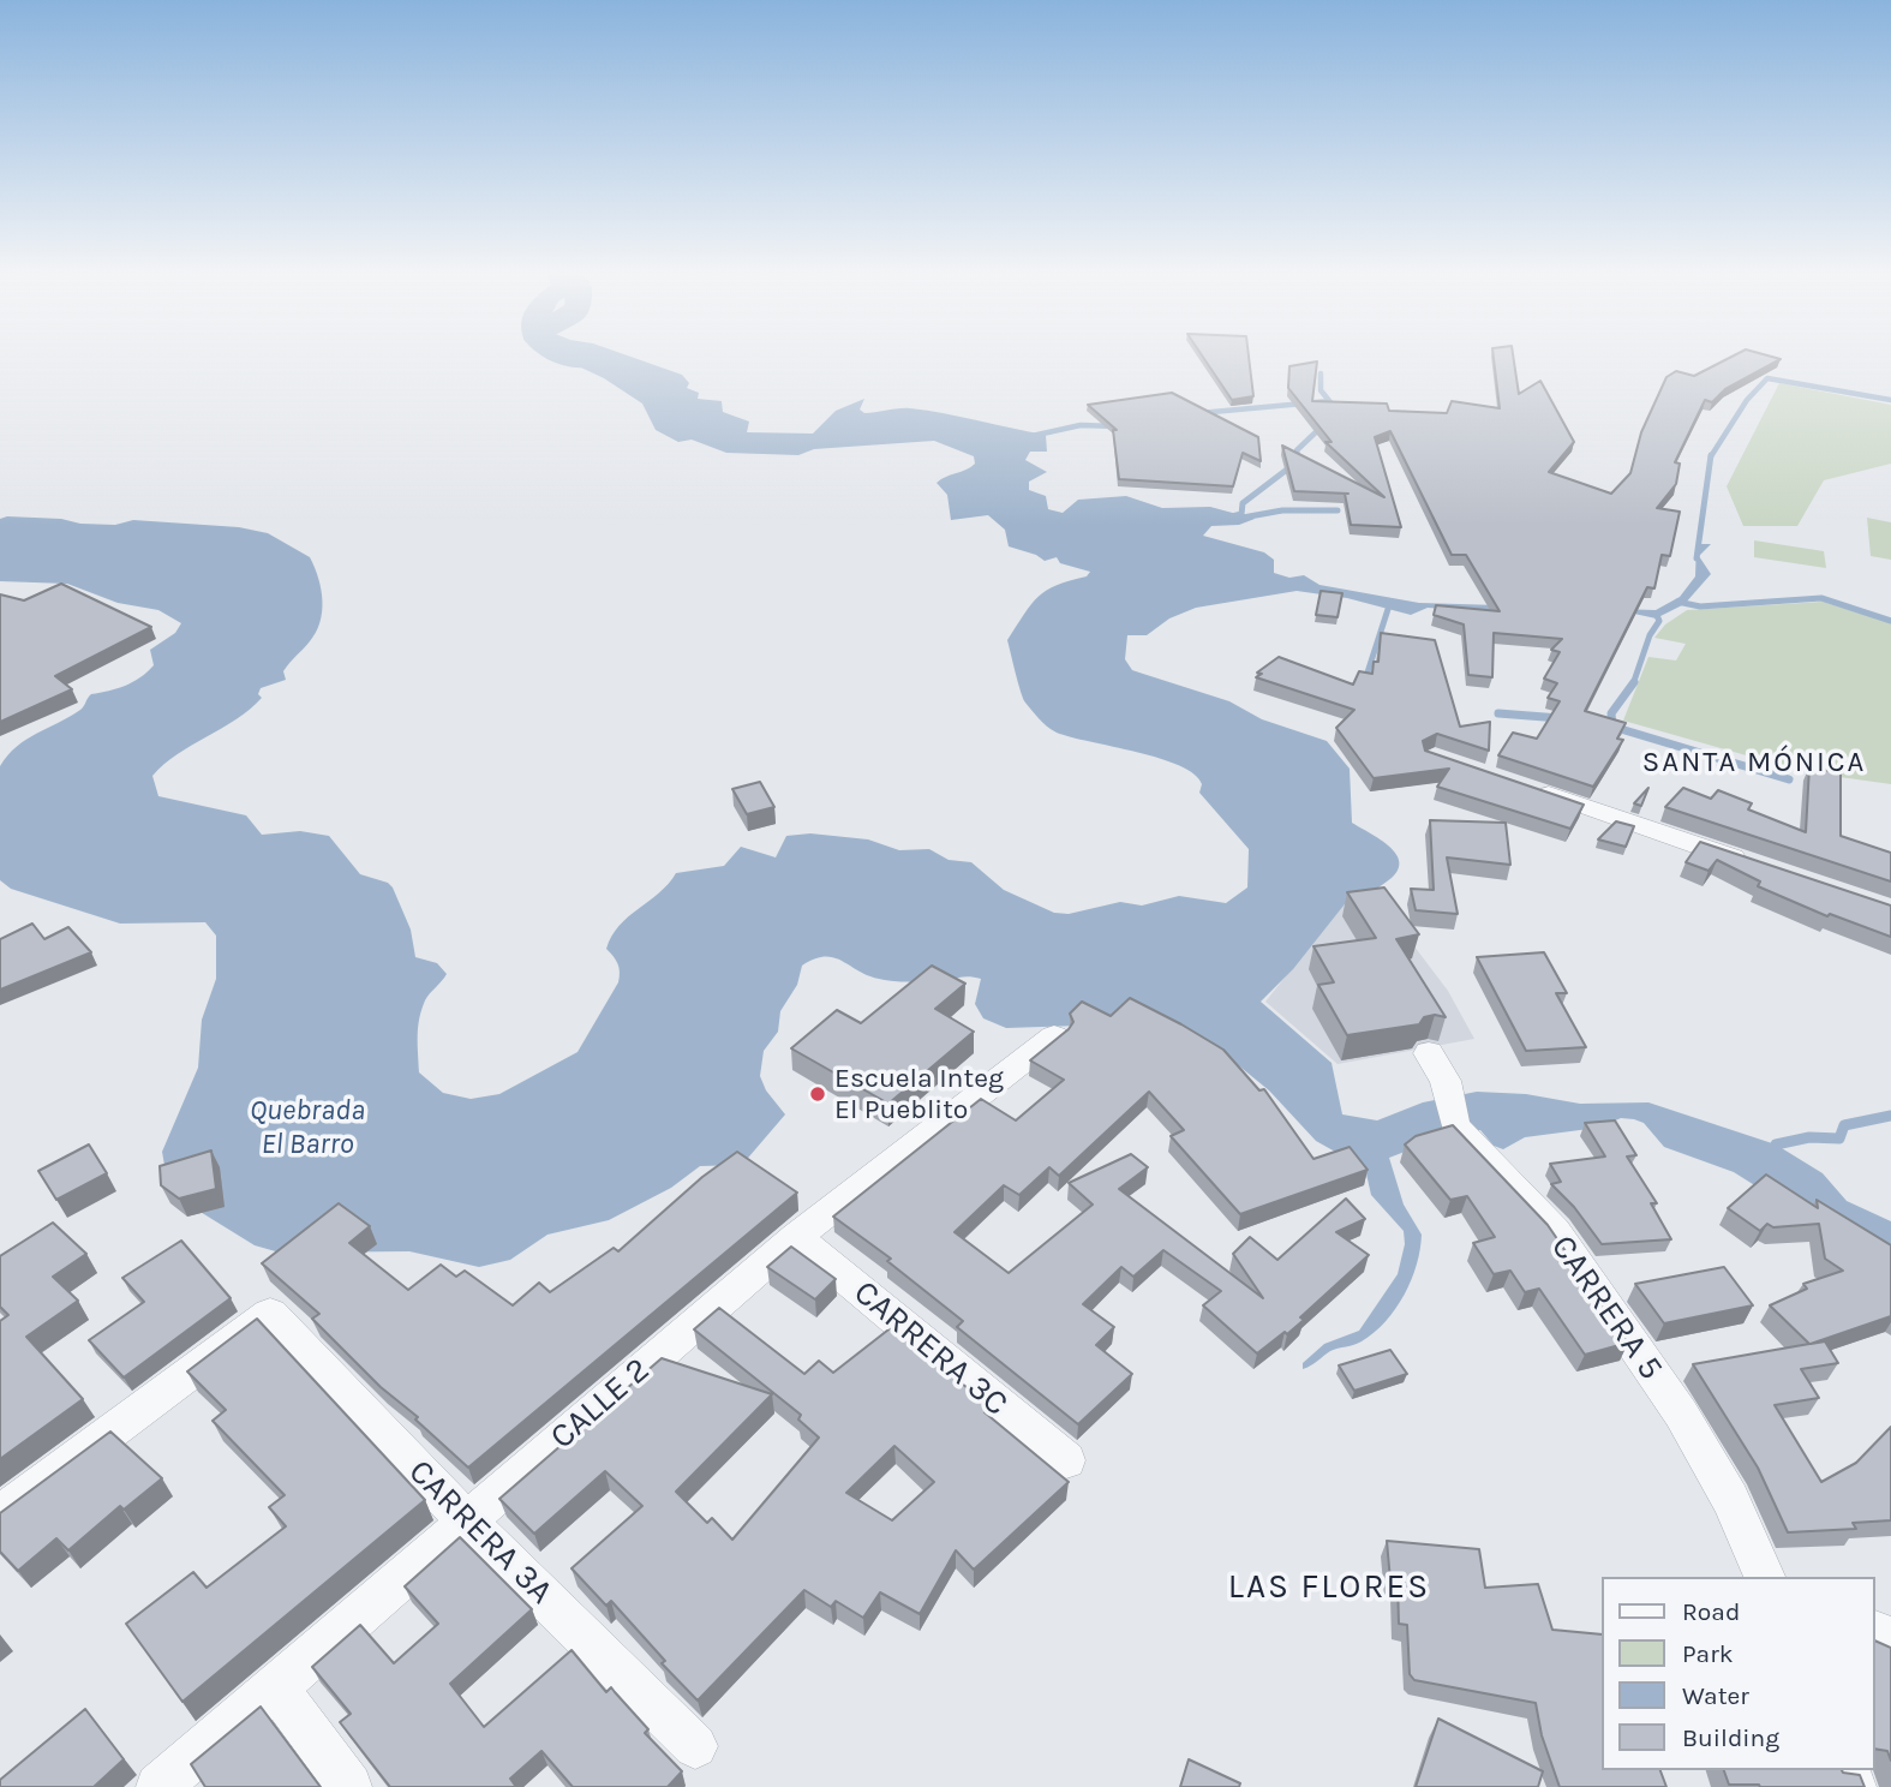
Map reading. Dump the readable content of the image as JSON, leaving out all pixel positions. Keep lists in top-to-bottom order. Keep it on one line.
{"streets":{"street":["CARRERA 5","CARRERA 3C","CALLE 2","CARRERA 3A"]},"crossings":[["CARRERA 3C","CALLE 2"],["CALLE 2","CARRERA 3A"]],"districts":["SANTA MÓNICA","LAS FLORES"],"water":["Quebrada El Barro"],"places":["Escuela Integ El Pueblito"],"legend":["Road","Park","Water","Building"]}
